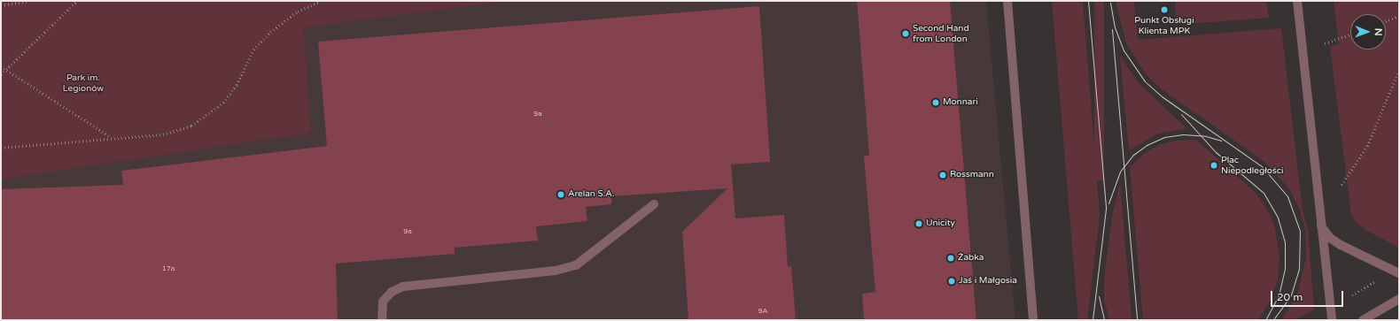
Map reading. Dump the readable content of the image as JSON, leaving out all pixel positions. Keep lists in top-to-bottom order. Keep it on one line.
{"parks":["Park im. Legionów"],"places":["Punkt Obsługi Klienta MPK","Second Hand from London","Monnari","Plac Niepodległości","Rossmann","Arelan S.A.","Unicity","Żabka","Jaś i Małgosia"],"house_numbers":["9a","9a","17a","9A"],"scale_bar":"20 m","north":"right"}
